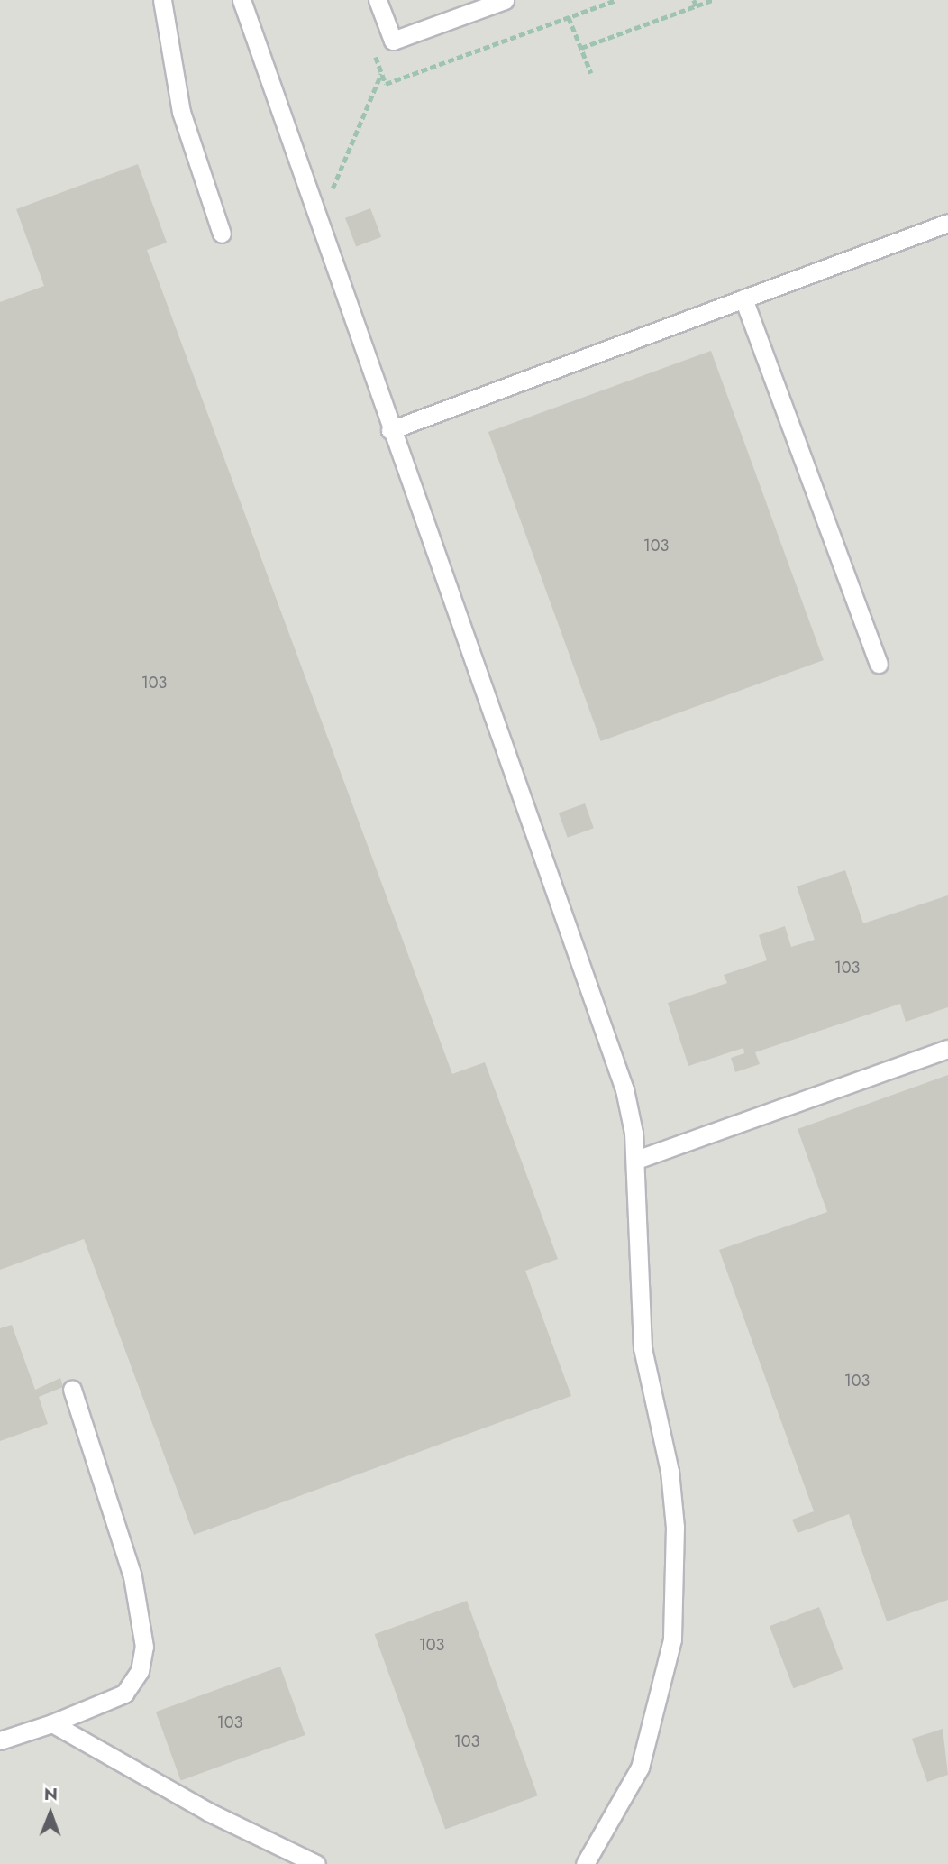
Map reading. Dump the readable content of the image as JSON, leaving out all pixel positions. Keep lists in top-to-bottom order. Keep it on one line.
{"house_numbers":["103","103","103","103","103","103","103"],"north":"top"}
